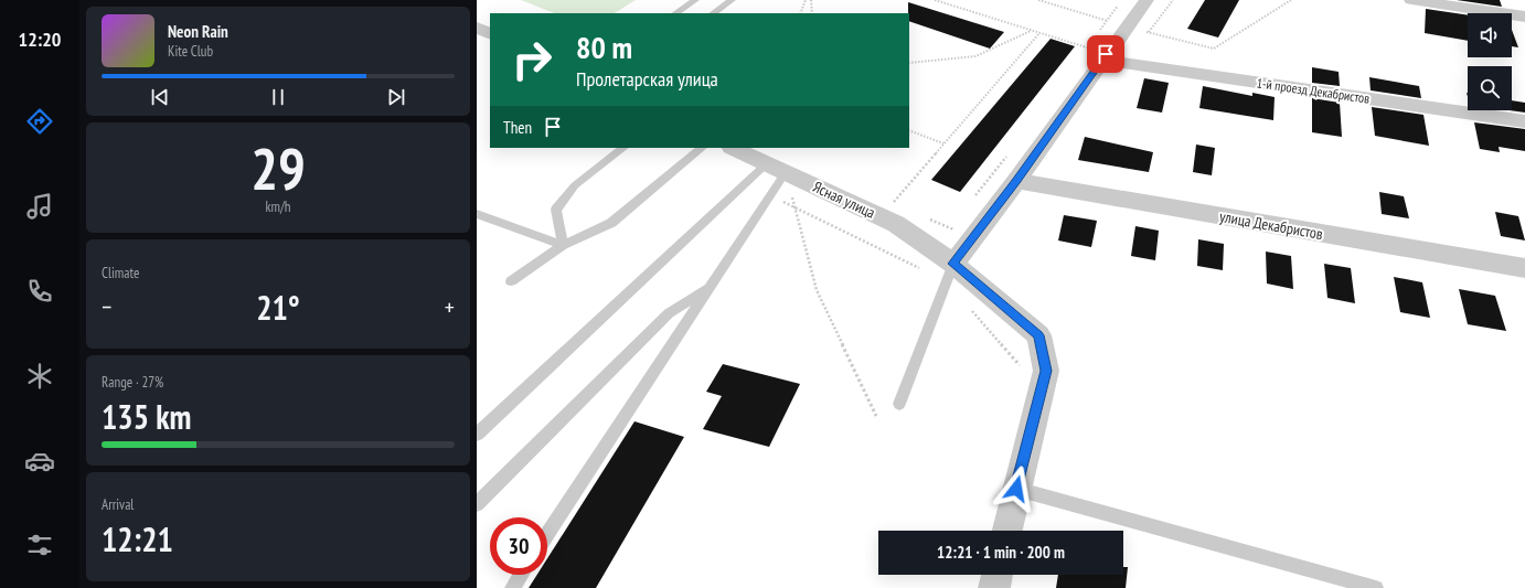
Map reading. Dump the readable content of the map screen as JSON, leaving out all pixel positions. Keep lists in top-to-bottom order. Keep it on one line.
{"streets":{"street":["1-й проезд Декабристов","Ясная улица","улица Декабристов"]},"page":{"tabs":"12:20","turn":["80 m","Пролетарская улица"],"song":["Neon Rain","Kite Club"],"then":"Then","tile":[["29","km/h"],"Climate",["Range · 27%","135 km"],["Arrival","12:21"]],"heat":["−","21°","+"],"limit":"30","trip":"12:21 · 1 min · 200 m"}}
